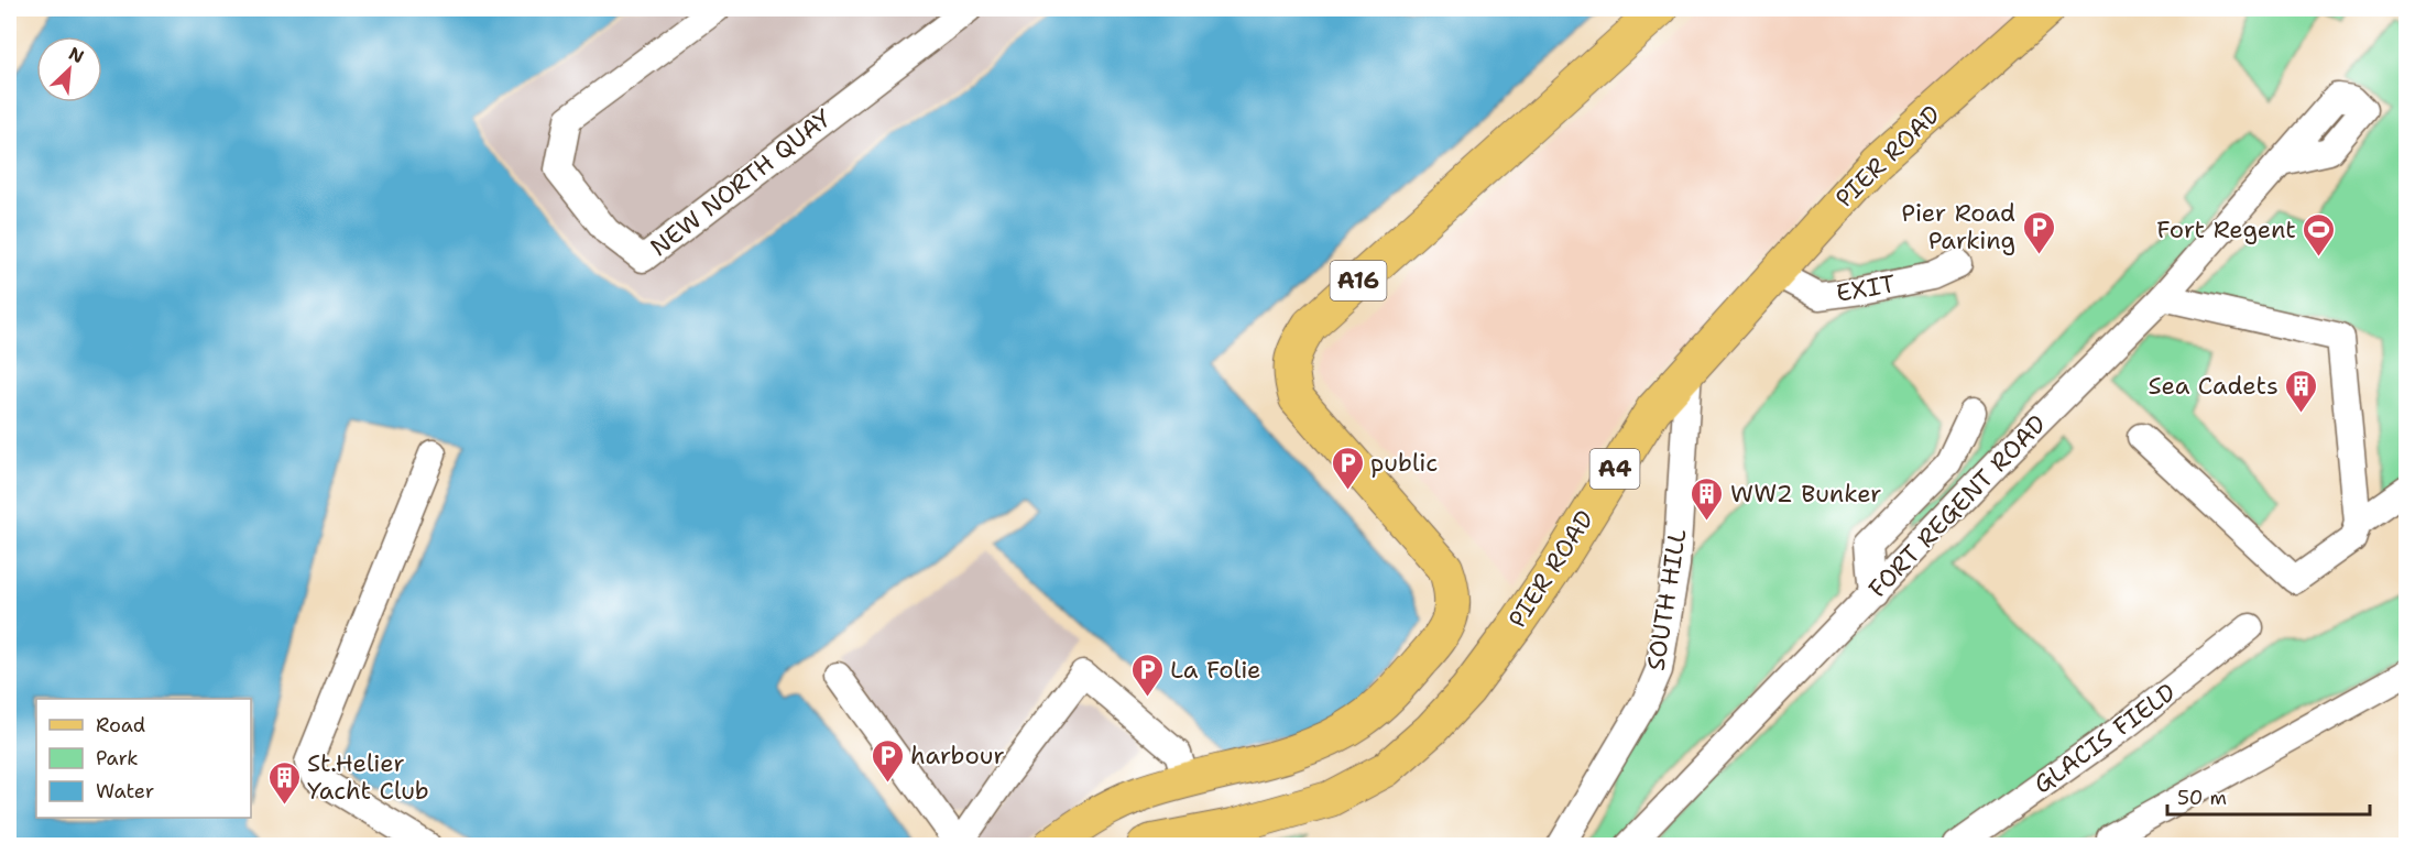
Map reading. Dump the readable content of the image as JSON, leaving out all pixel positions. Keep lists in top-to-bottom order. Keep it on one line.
{"streets":{"main road":["PIER ROAD","A16","A4"],"street":["NEW NORTH QUAY","EXIT","FORT REGENT ROAD","SOUTH HILL","GLACIS FIELD"]},"crossings":[["PIER ROAD","EXIT"],["PIER ROAD","SOUTH HILL"]],"places":{"parking":["Pier Road Parking","public","La Folie","harbour"],"sports":["Fort Regent"],"building":["Sea Cadets","WW2 Bunker","St.Helier Yacht Club"]},"legend":["Road","Park","Water"],"scale_bar":"50 m","north":"top right"}
